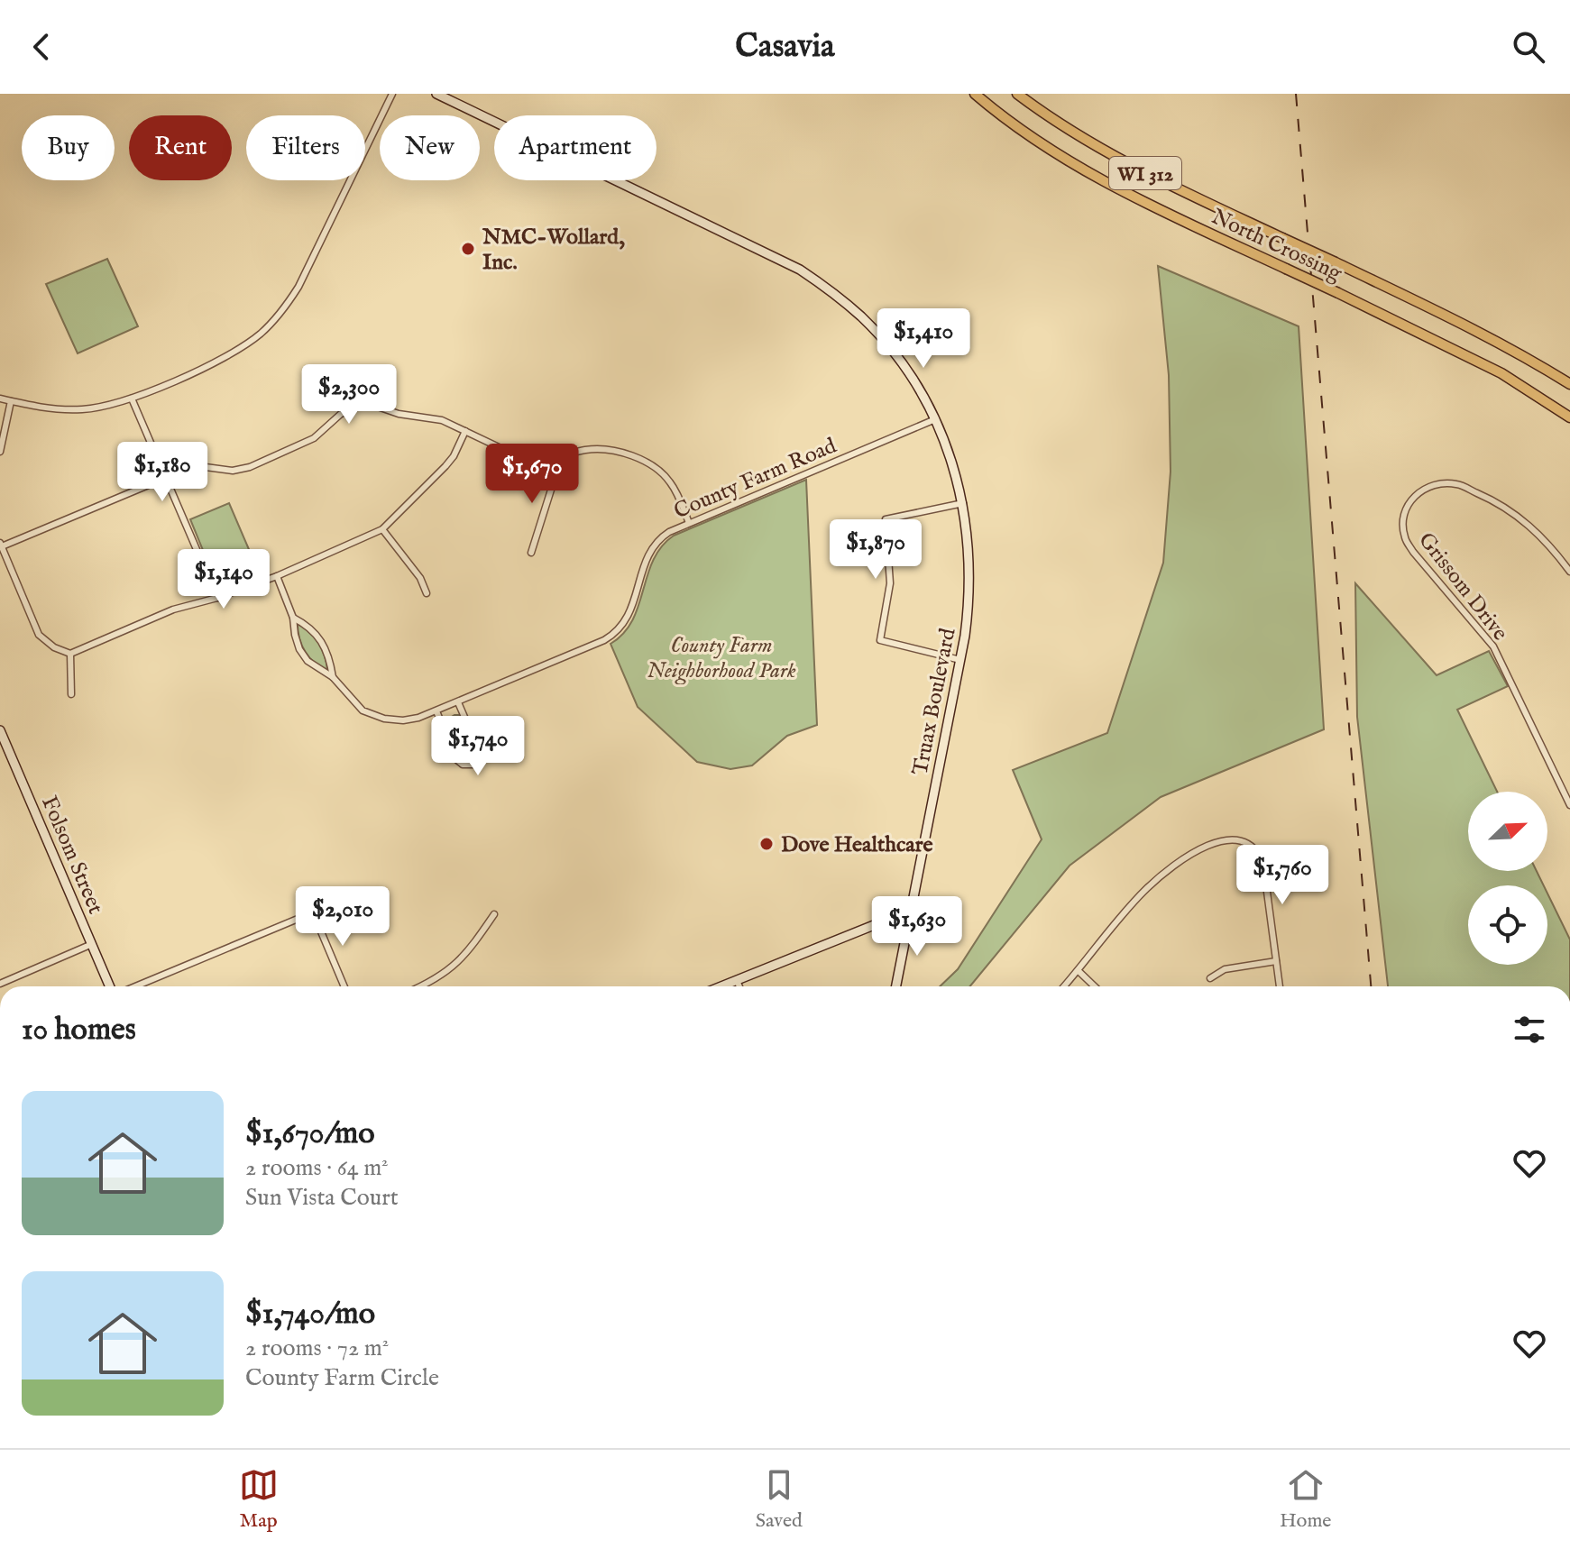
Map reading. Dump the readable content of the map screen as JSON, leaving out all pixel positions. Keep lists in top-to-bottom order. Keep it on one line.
{"streets":{"main road":["WI 312","North Crossing","Truax Boulevard","Folsom Street"],"street":["County Farm Road","Grissom Drive"]},"crossings":[["County Farm Road","Truax Boulevard"]],"parks":["County Farm Neighborhood Park"],"places":["NMC-Wollard, Inc.","Dove Healthcare"],"north":"top right","page":{"header":"Casavia","chip":["Buy","Rent","Filters","New","Apartment"],"price":["$1,410","$2,300","$1,180","$1,670","$1,870","$1,140","$1,740","$1,760","$2,010","$1,630"],"heading":"10 homes","list":[{"name":"$1,670/mo","note":"2 rooms · 64 m² · Sun Vista Court"},{"name":"$1,740/mo","note":"2 rooms · 72 m² · County Farm Circle"}],"tabs":["Map","Saved","Home"]}}
